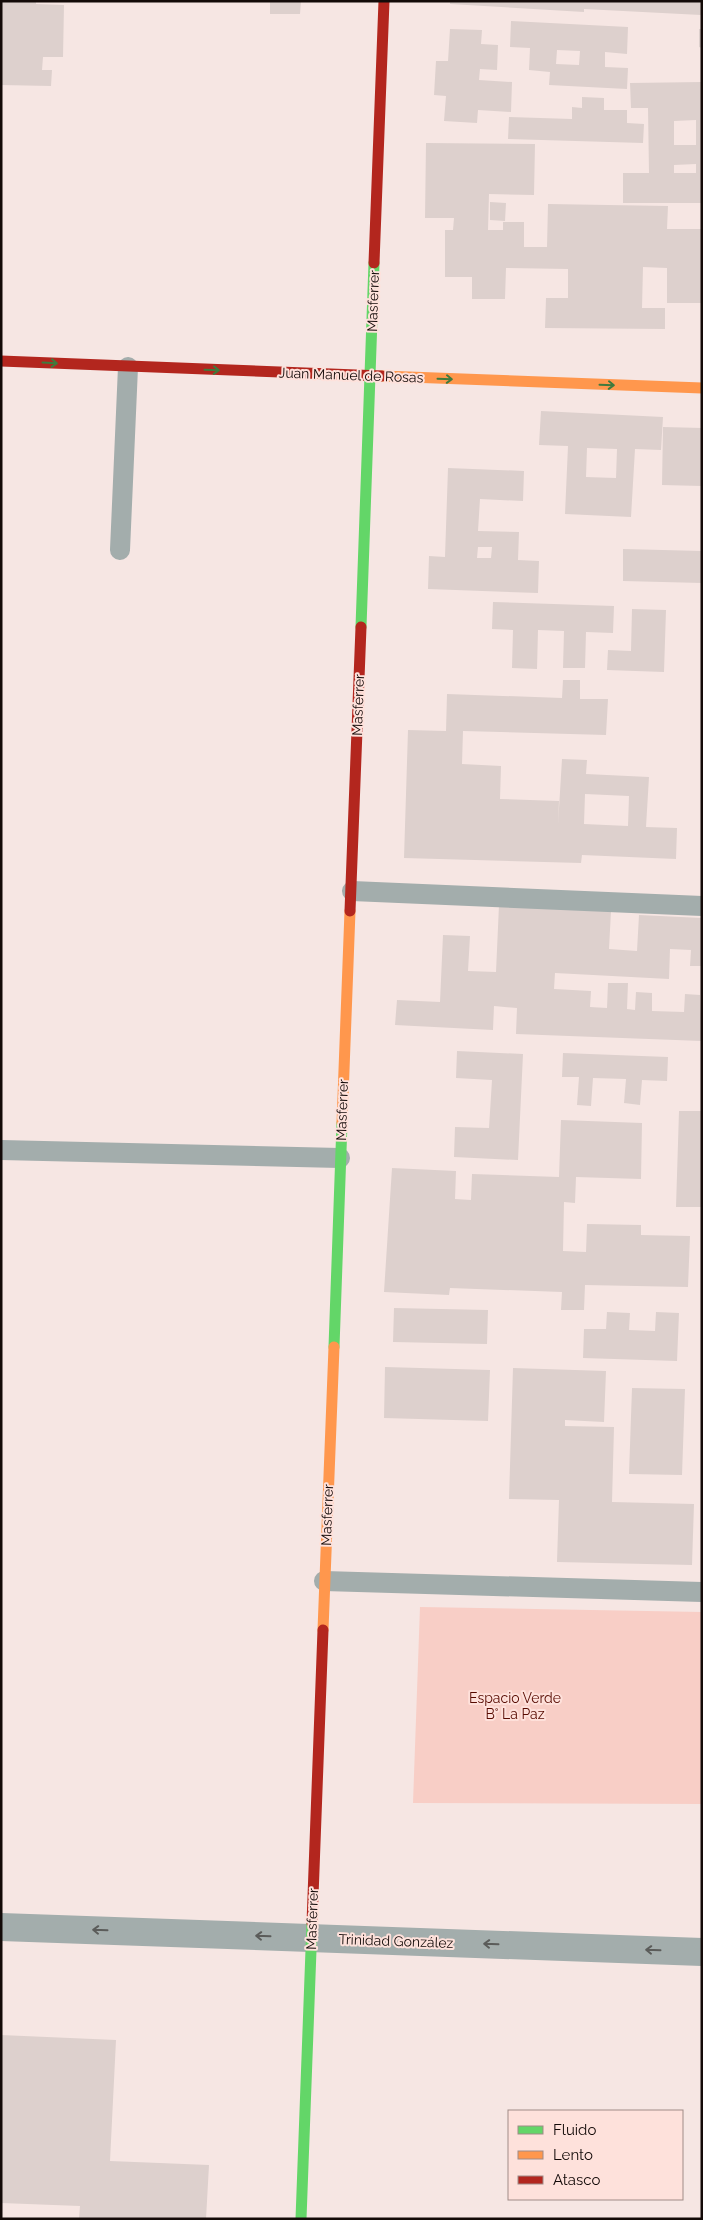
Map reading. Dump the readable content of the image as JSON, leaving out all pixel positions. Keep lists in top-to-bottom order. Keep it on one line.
{"streets":{"street":["Masferrer","Juan Manuel de Rosas","Trinidad González"]},"crossings":[["Masferrer","Juan Manuel de Rosas"],["Masferrer","Trinidad González"]],"one_way":["Juan Manuel de Rosas","Trinidad González"],"parks":["Espacio Verde B° La Paz"],"legend":["Fluido","Lento","Atasco"]}
